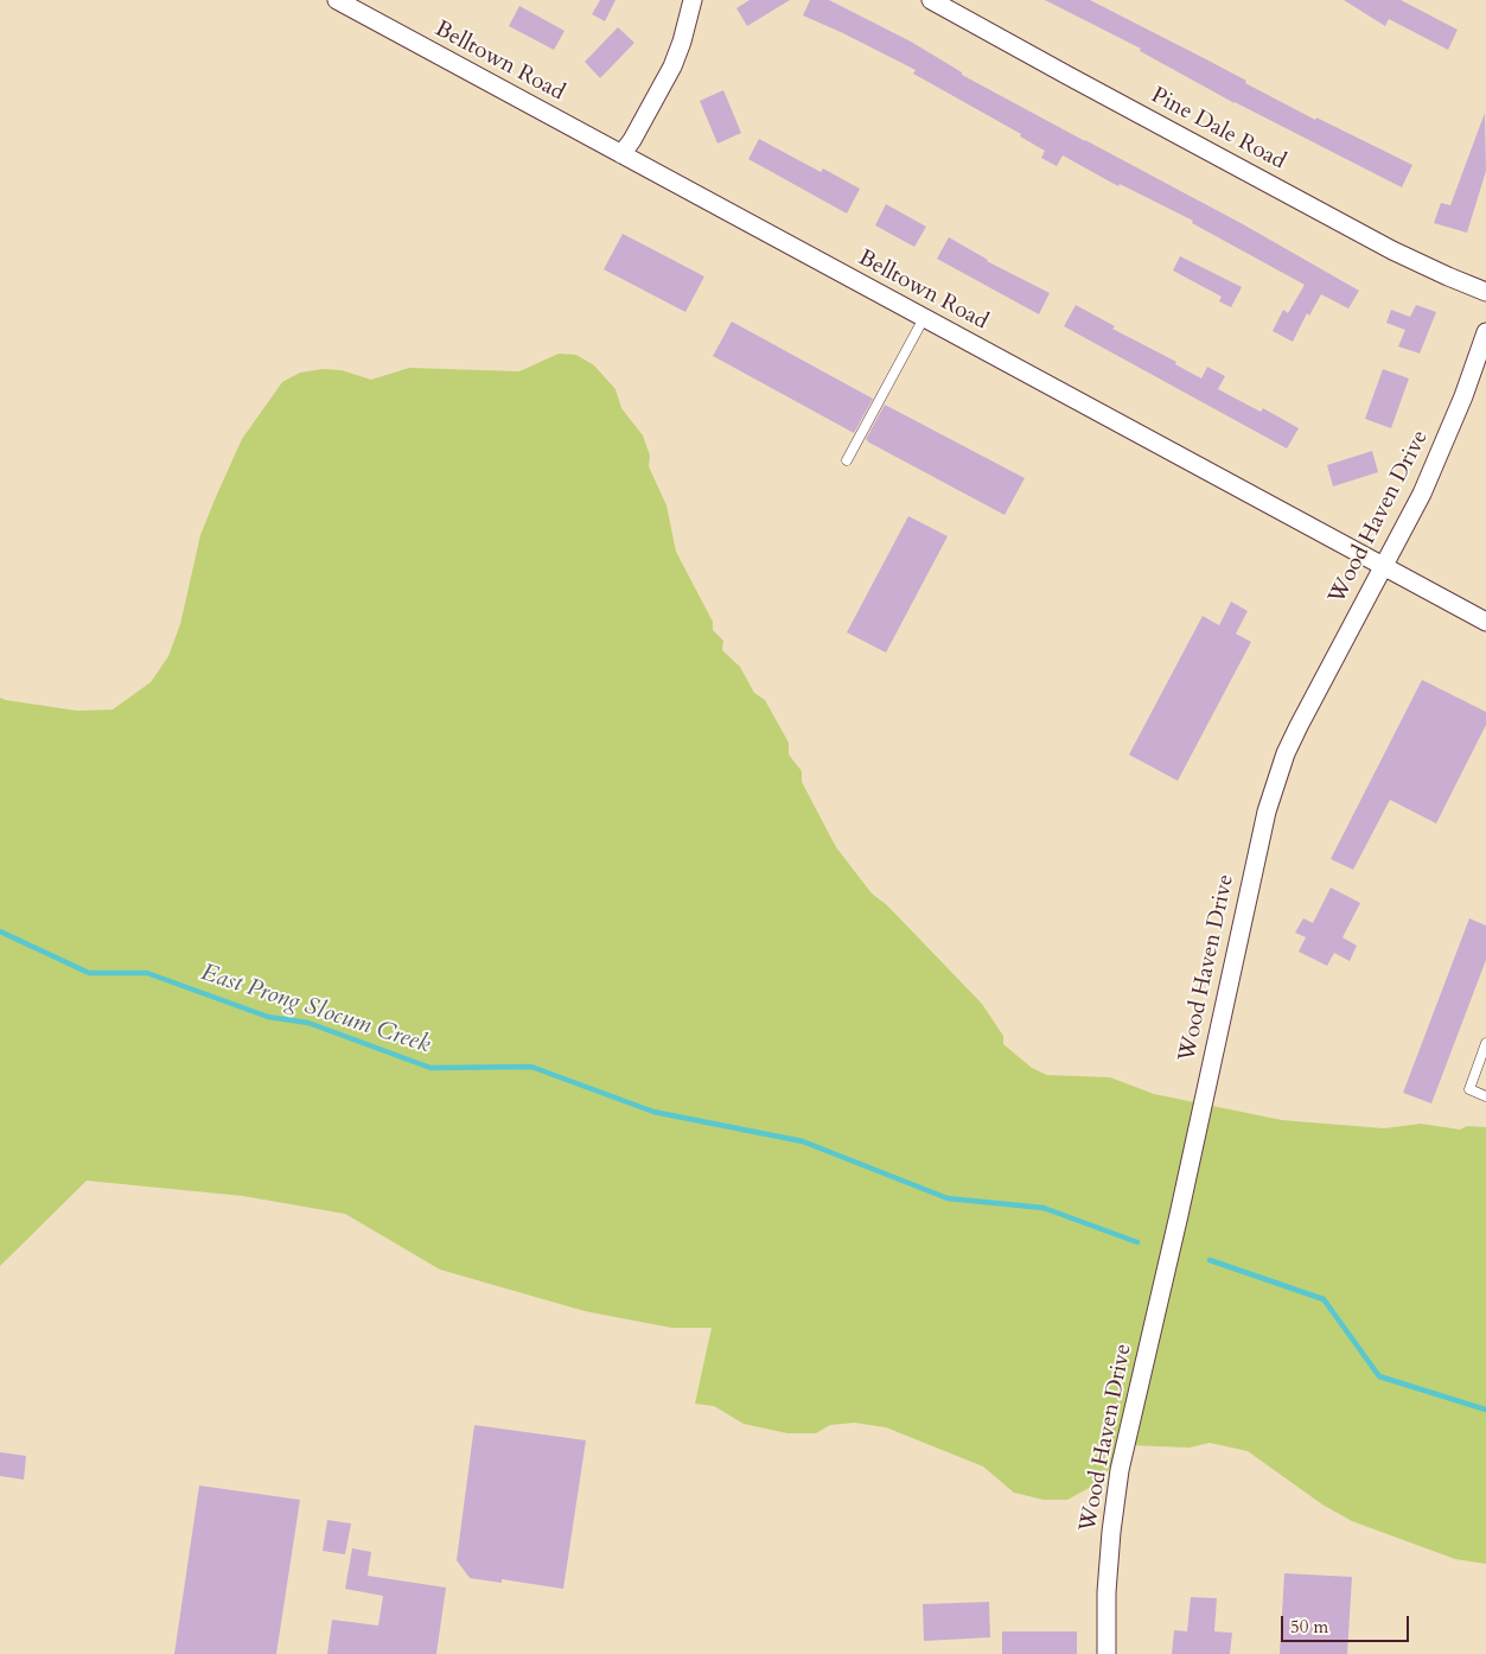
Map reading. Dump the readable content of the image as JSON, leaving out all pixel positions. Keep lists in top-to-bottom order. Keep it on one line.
{"streets":{"street":["Belltown Road","Pine Dale Road","Wood Haven Drive"]},"crossings":[["Belltown Road","Wood Haven Drive"]],"water":["East Prong Slocum Creek"],"scale_bar":"50 m"}
